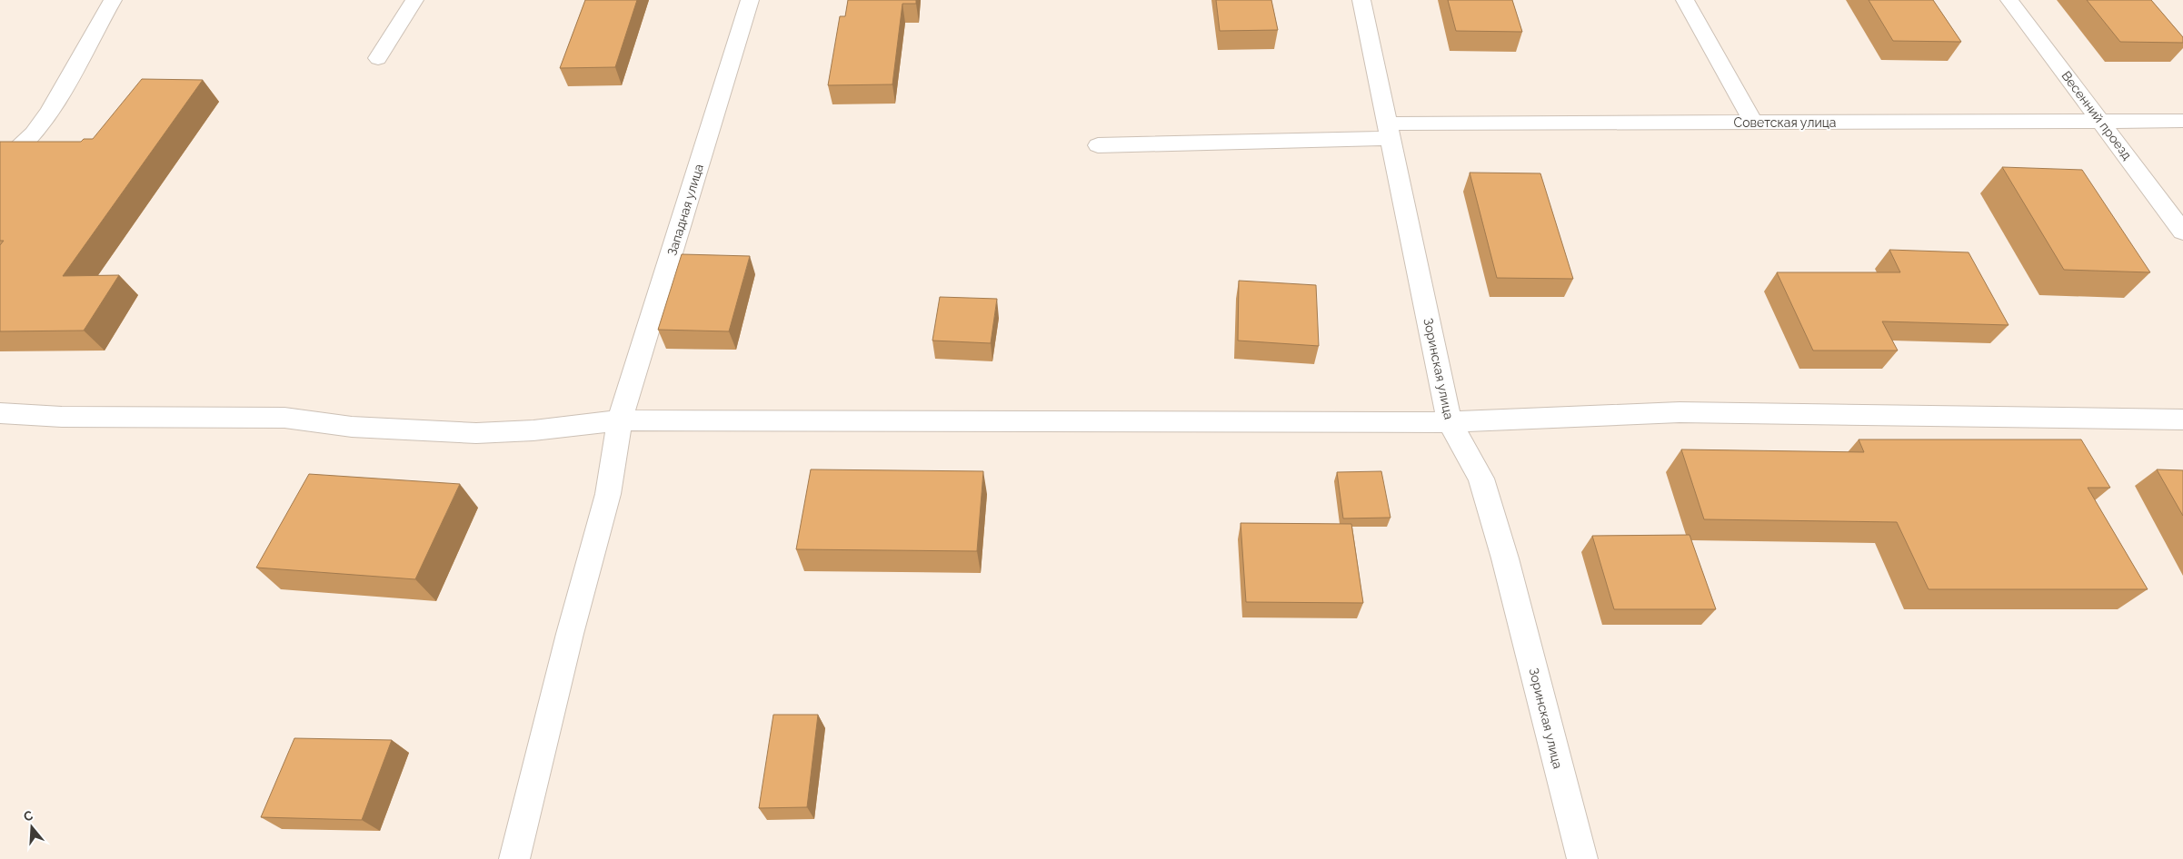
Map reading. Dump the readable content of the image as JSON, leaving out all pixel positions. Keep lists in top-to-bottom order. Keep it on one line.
{"streets":{"street":["Весенний проезд","Советская улица","Западная улица","Зоринская улица"]},"crossings":[["Весенний проезд","Советская улица"],["Советская улица","Зоринская улица"]],"north":"top"}
